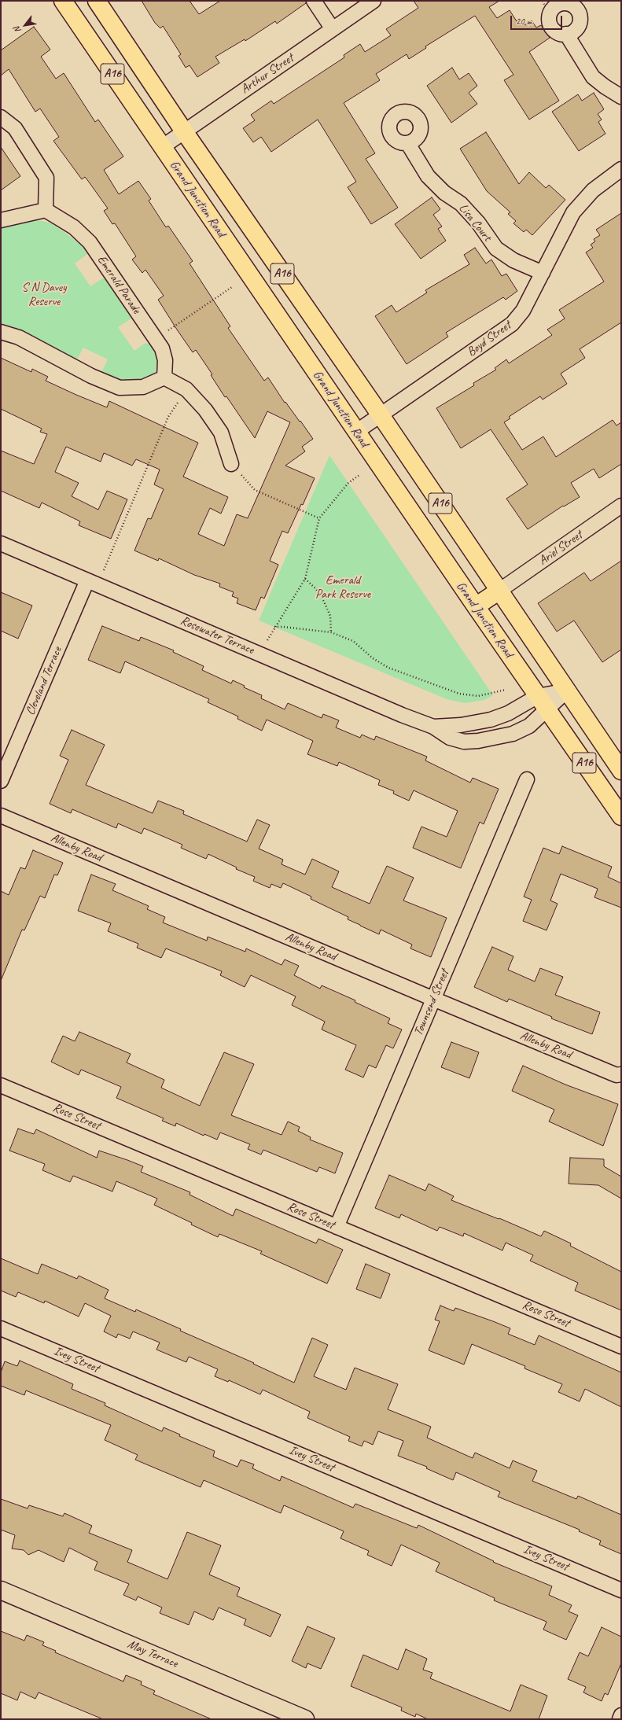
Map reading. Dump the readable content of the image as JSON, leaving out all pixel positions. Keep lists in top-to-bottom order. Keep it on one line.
{"streets":{"highway":["A16","Grand Junction Road"],"street":["Arthur Street","Lisa Court","Emerald Parade","Boyd Street","Ariel Street","Rosewater Terrace","Cleveland Terrace","Allenby Road","Townsend Street","Rose Street","Ivey Street","May Terrace"]},"crossings":[["A16","Arthur Street"],["A16","Boyd Street"],["A16","Ariel Street"],["A16","Rosewater Terrace"],["Arthur Street","Grand Junction Road"],["Grand Junction Road","Boyd Street"],["Grand Junction Road","Rosewater Terrace"],["Lisa Court","Boyd Street"],["Rosewater Terrace","Cleveland Terrace"],["Allenby Road","Townsend Street"],["Townsend Street","Rose Street"]],"parks":["S N Davey Reserve","Emerald Park Reserve"],"scale_bar":"20 m","north":"bottom left"}
